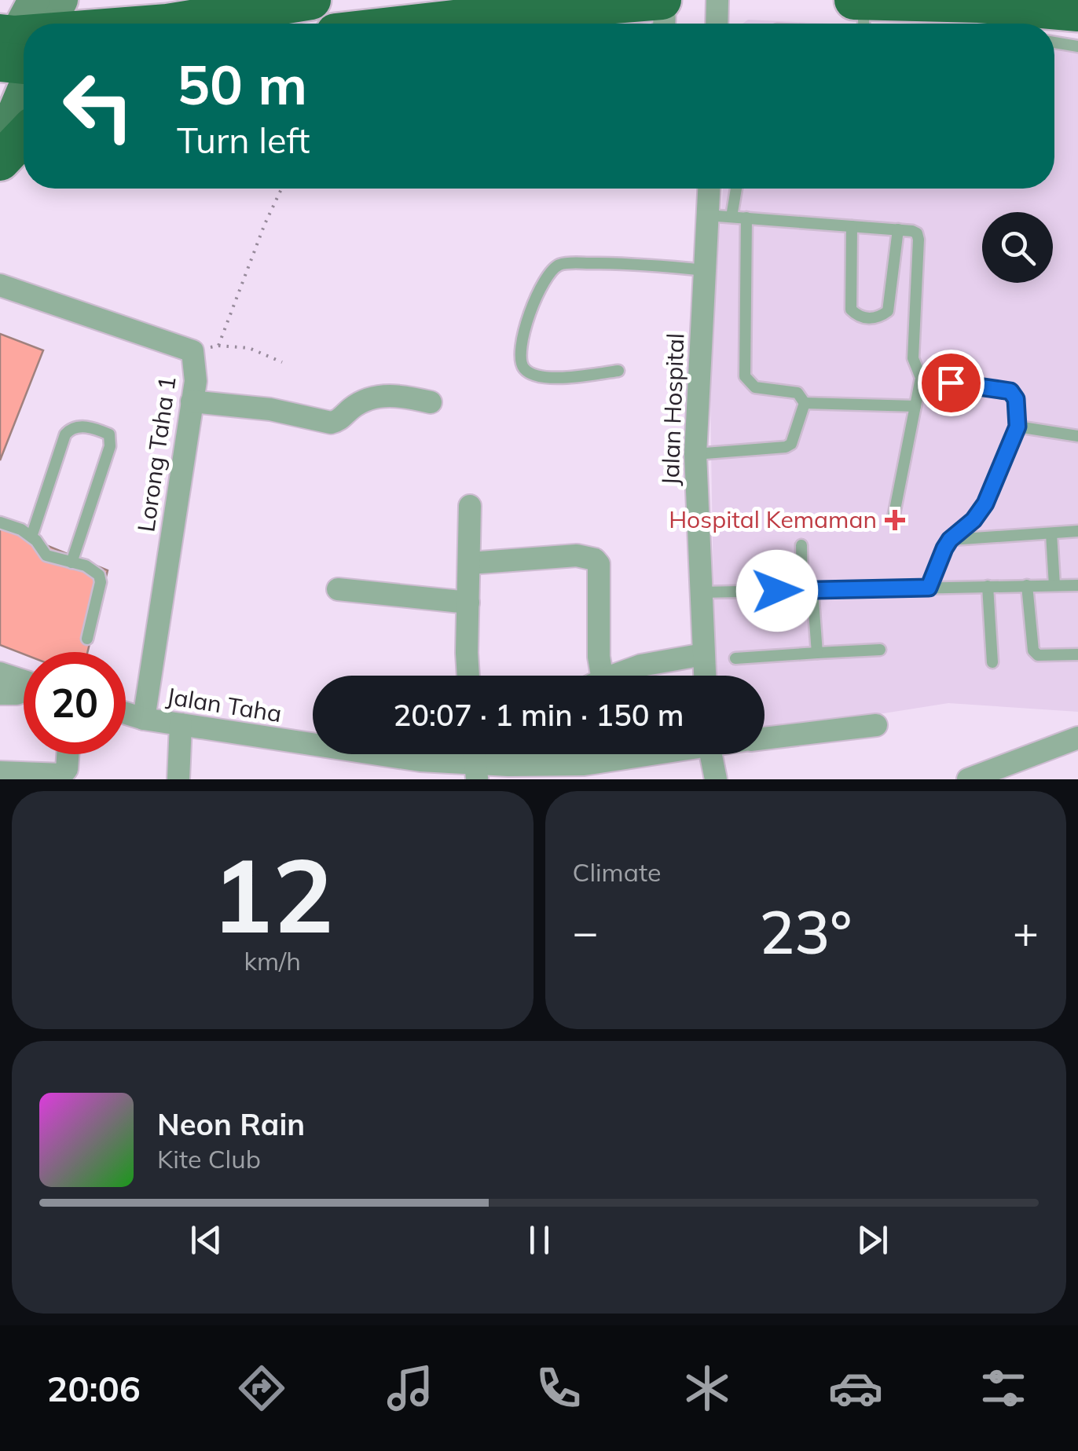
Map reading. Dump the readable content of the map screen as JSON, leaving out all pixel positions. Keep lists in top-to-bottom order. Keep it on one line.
{"streets":{"street":["Jalan Hospital","Lorong Taha 1","Jalan Taha"]},"crossings":[["Lorong Taha 1","Jalan Taha"]],"places":{"health":["Hospital Kemaman"]},"page":{"turn":["50 m","Turn left"],"limit":"20","trip":"20:07 · 1 min · 150 m","tile":[["12","km/h"],"Climate"],"heat":["−","23°","+"],"song":["Neon Rain","Kite Club"],"tabs":"20:06"}}
